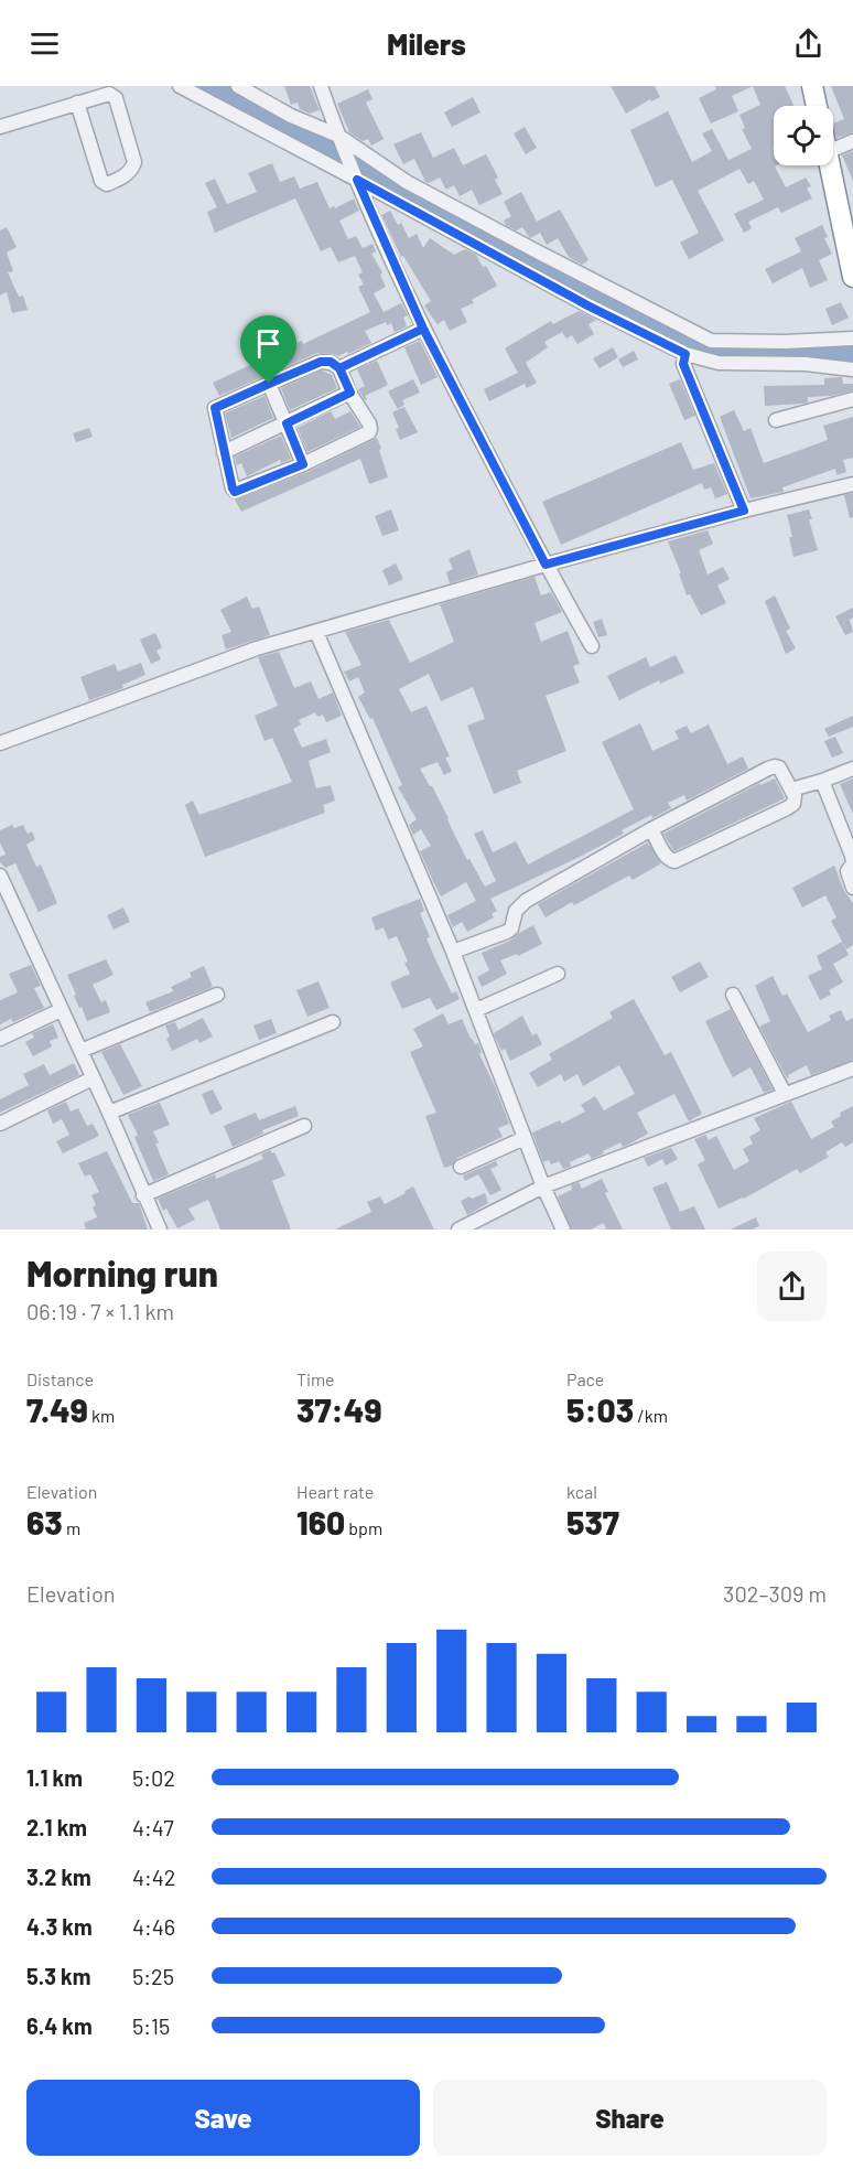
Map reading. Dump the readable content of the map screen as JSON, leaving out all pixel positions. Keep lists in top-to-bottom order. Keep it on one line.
{"page":{"header":"Milers","heading":["Morning run","06:19 · 7 × 1.1 km"],"stats":[["Distance","7.49 km"],["Time","37:49"],["Pace","5:03 /km"],["Elevation","63 m"],["Heart rate","160 bpm"],["kcal","537"]],"chart":["Elevation","302–309 m"],"list":[{"name":"1.1 km","note":"5:02"},{"name":"2.1 km","note":"4:47"},{"name":"3.2 km","note":"4:42"},{"name":"4.3 km","note":"4:46"},{"name":"5.3 km","note":"5:25"},{"name":"6.4 km","note":"5:15"}],"buttons":["Save","Share"]}}
